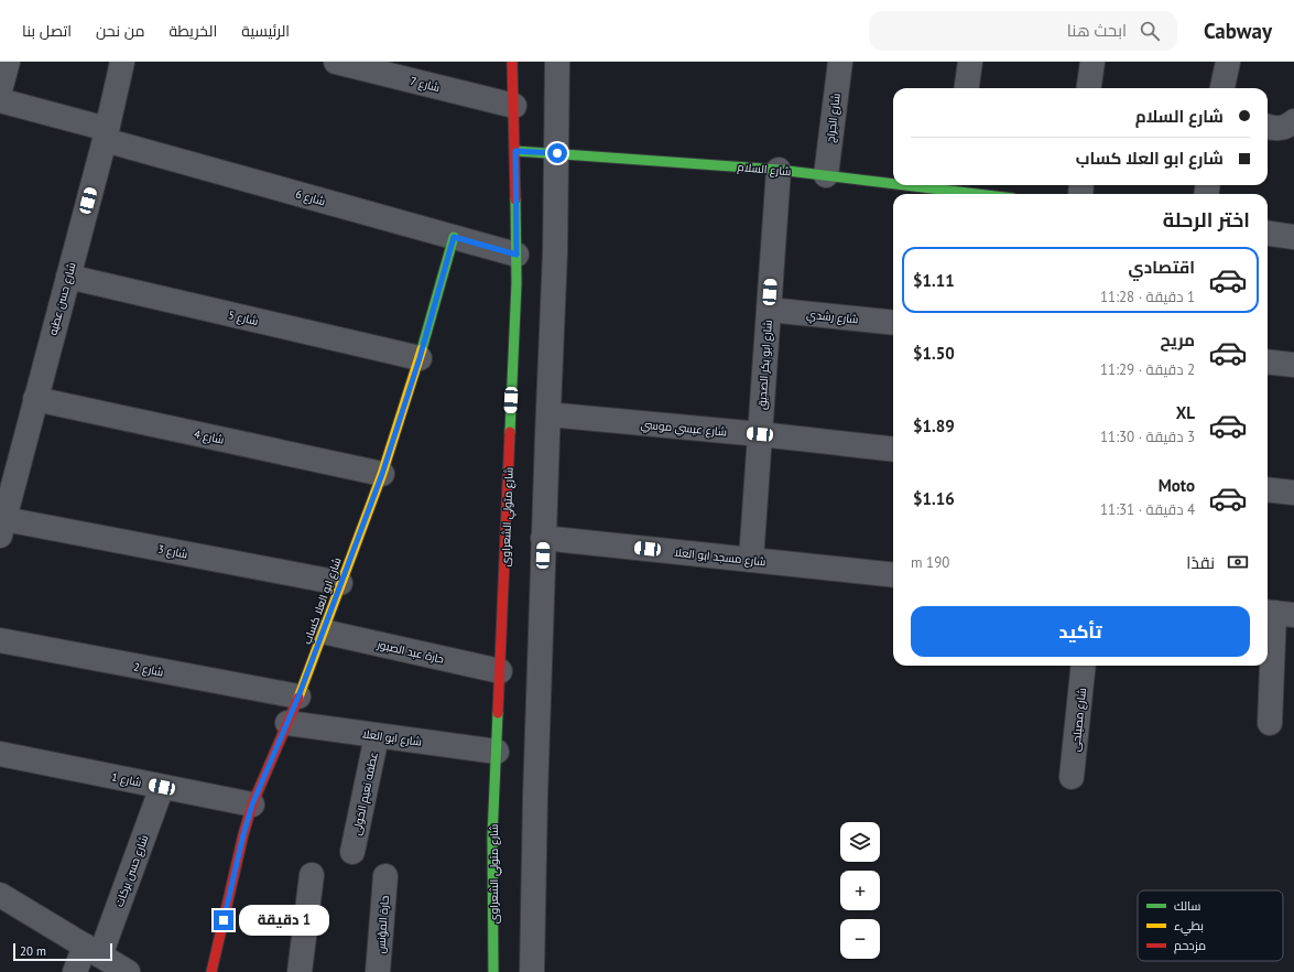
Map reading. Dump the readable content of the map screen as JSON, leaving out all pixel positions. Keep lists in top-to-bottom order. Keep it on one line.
{"streets":{"street":["شارع 7","شارع الجراج","شارع السلام","شارع 6","شارع حسن عطيه","شارع رشدي","شارع 5","شارع ابو بكر الصديق","شارع عيسي موسي","شارع 4","شارع متولي الشعراوى","شارع 3","شارع مسجد ابو العلا","شارع ابو العلا كساب","حارة عبد الصبور","شارع 2","شارع مصيلحى","شارع ابو العلا","شارع 1","عطفه نعيم الخولى","شارع حسن بركات","حارة المؤنس"]},"crossings":[["شارع 7","شارع متولي الشعراوى"],["شارع الجراج","شارع السلام"],["شارع السلام","شارع ابو بكر الصديق"],["شارع السلام","شارع متولي الشعراوى"],["شارع 6","شارع حسن عطيه"],["شارع 6","شارع متولي الشعراوى"],["شارع 6","شارع ابو العلا كساب"],["شارع حسن عطيه","شارع 5"],["شارع حسن عطيه","شارع 4"],["شارع حسن عطيه","شارع 3"],["شارع رشدي","شارع ابو بكر الصديق"],["شارع 5","شارع ابو العلا كساب"],["شارع ابو بكر الصديق","شارع عيسي موسي"],["شارع ابو بكر الصديق","شارع مسجد ابو العلا"],["شارع 4","شارع ابو العلا كساب"],["شارع متولي الشعراوى","حارة عبد الصبور"],["شارع متولي الشعراوى","شارع ابو العلا"],["شارع 3","شارع ابو العلا كساب"],["شارع ابو العلا كساب","حارة عبد الصبور"],["شارع ابو العلا كساب","شارع 2"],["شارع ابو العلا كساب","شارع ابو العلا"],["شارع ابو العلا كساب","شارع 1"],["شارع ابو العلا","عطفه نعيم الخولى"],["شارع 1","شارع حسن بركات"]],"legend":["سالك","بطيء","مزدحم"],"scale_bar":"20 m","page":{"header":"Cabway","search":"ابحث هنا","nav":["الرئيسية","الخريطة","من نحن","اتصل بنا"],"banner":["شارع السلام","شارع ابو العلا كساب"],"heading":"اختر الرحلة","list":[{"name":"اقتصادي","note":"1 دقيقة · 11:28","value":"$1.11"},{"name":"مريح","note":"2 دقيقة · 11:29","value":"$1.50"},{"name":"XL","note":"3 دقيقة · 11:30","value":"$1.89"},{"name":"Moto","note":"4 دقيقة · 11:31","value":"$1.16"}],"pay":["نقدًا","190 m"],"buttons":"تأكيد","map_buttons":["+","−"],"bubble":"1 دقيقة","scale":"20 m"}}
